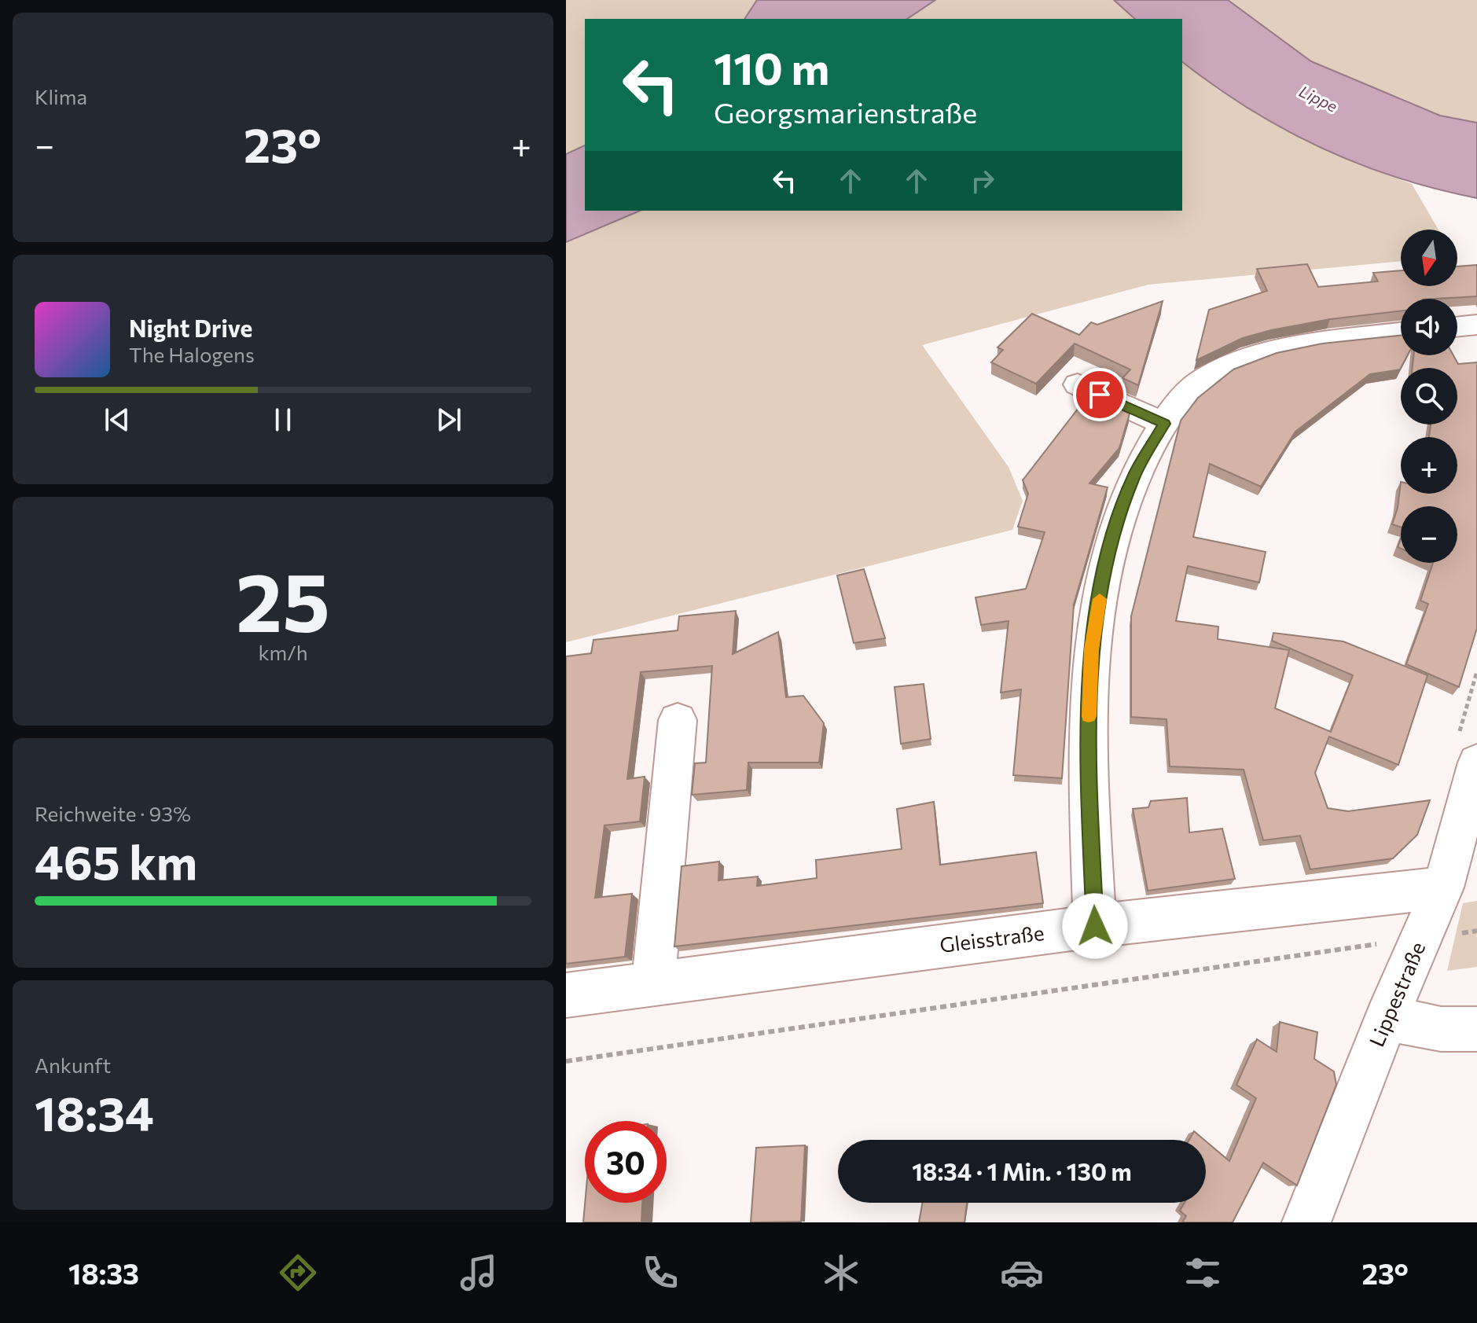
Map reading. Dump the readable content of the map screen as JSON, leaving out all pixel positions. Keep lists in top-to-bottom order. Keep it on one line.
{"streets":{"street":["Gleisstraße","Lippestraße"]},"crossings":[["Gleisstraße","Lippestraße"]],"water":["Lippe"],"north":"bottom","page":{"tile":["Klima",["25","km/h"],["Reichweite · 93%","465 km"],["Ankunft","18:34"]],"turn":["110 m","Georgsmarienstraße"],"heat":["−","23°","+"],"map_buttons":["+","−"],"song":["Night Drive","The Halogens"],"limit":"30","trip":"18:34 · 1 Min. · 130 m","tabs":["18:33","23°"]}}
